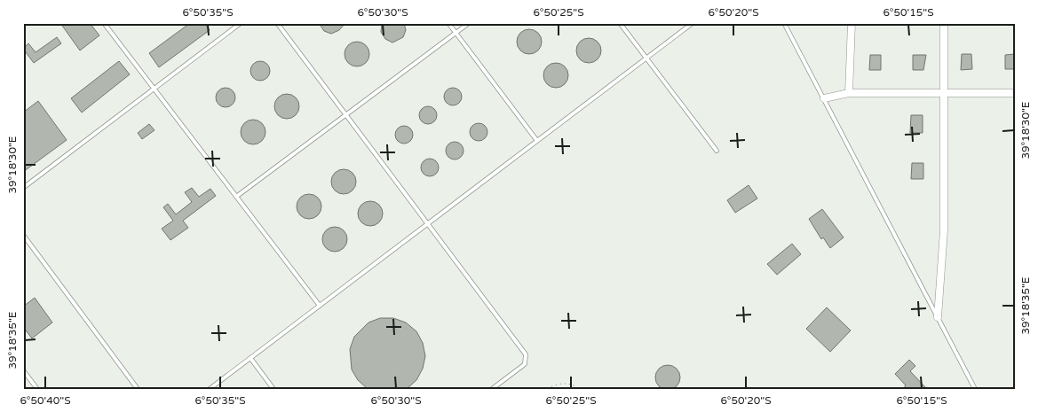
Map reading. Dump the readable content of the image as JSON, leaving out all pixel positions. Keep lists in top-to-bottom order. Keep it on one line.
{"coordinates":["6°50'35\"S","6°50'30\"S","6°50'25\"S","6°50'20\"S","6°50'15\"S","39°18'30\"E","39°18'35\"E","6°50'40\"S"]}
